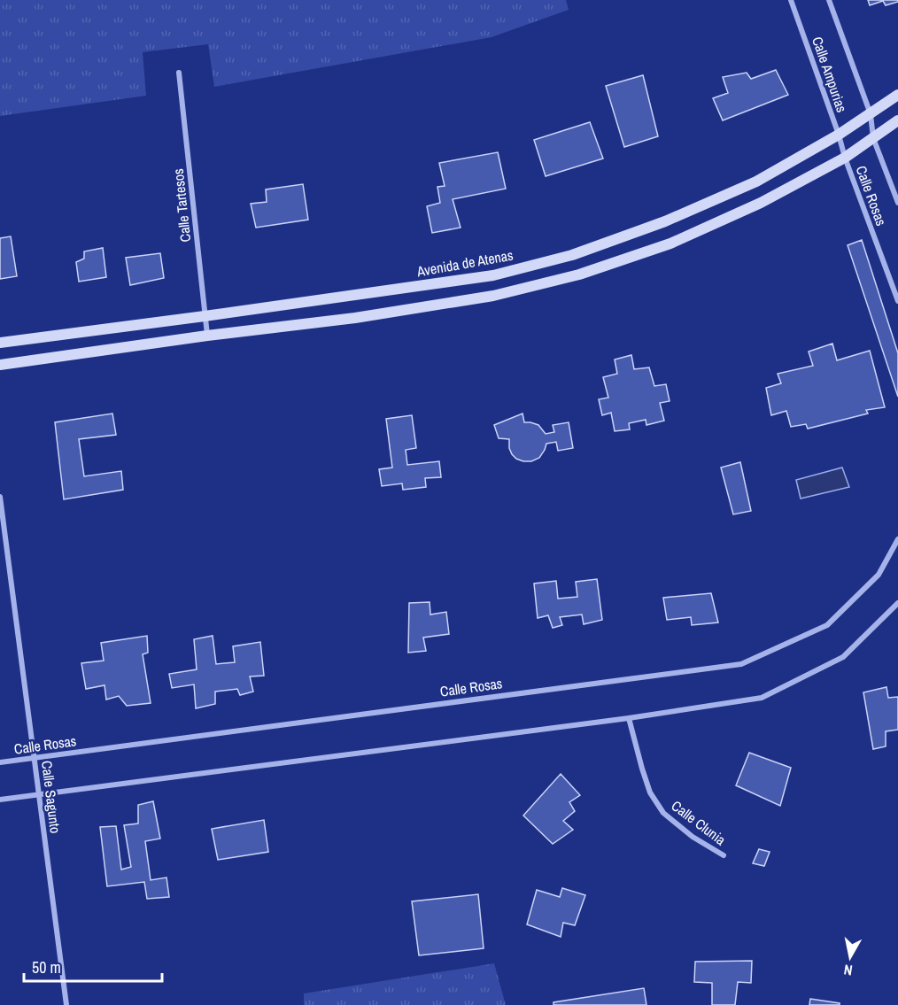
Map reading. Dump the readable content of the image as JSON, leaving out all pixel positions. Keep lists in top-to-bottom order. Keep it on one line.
{"streets":{"main road":["Avenida de Atenas"],"street":["Calle Ampurias","Calle Rosas","Calle Tartesos","Calle Sagunto","Calle Clunia"]},"crossings":[["Calle Ampurias","Calle Rosas"],["Calle Ampurias","Avenida de Atenas"],["Calle Rosas","Avenida de Atenas"],["Calle Rosas","Calle Sagunto"],["Calle Tartesos","Avenida de Atenas"]],"scale_bar":"50 m","north":"bottom"}
